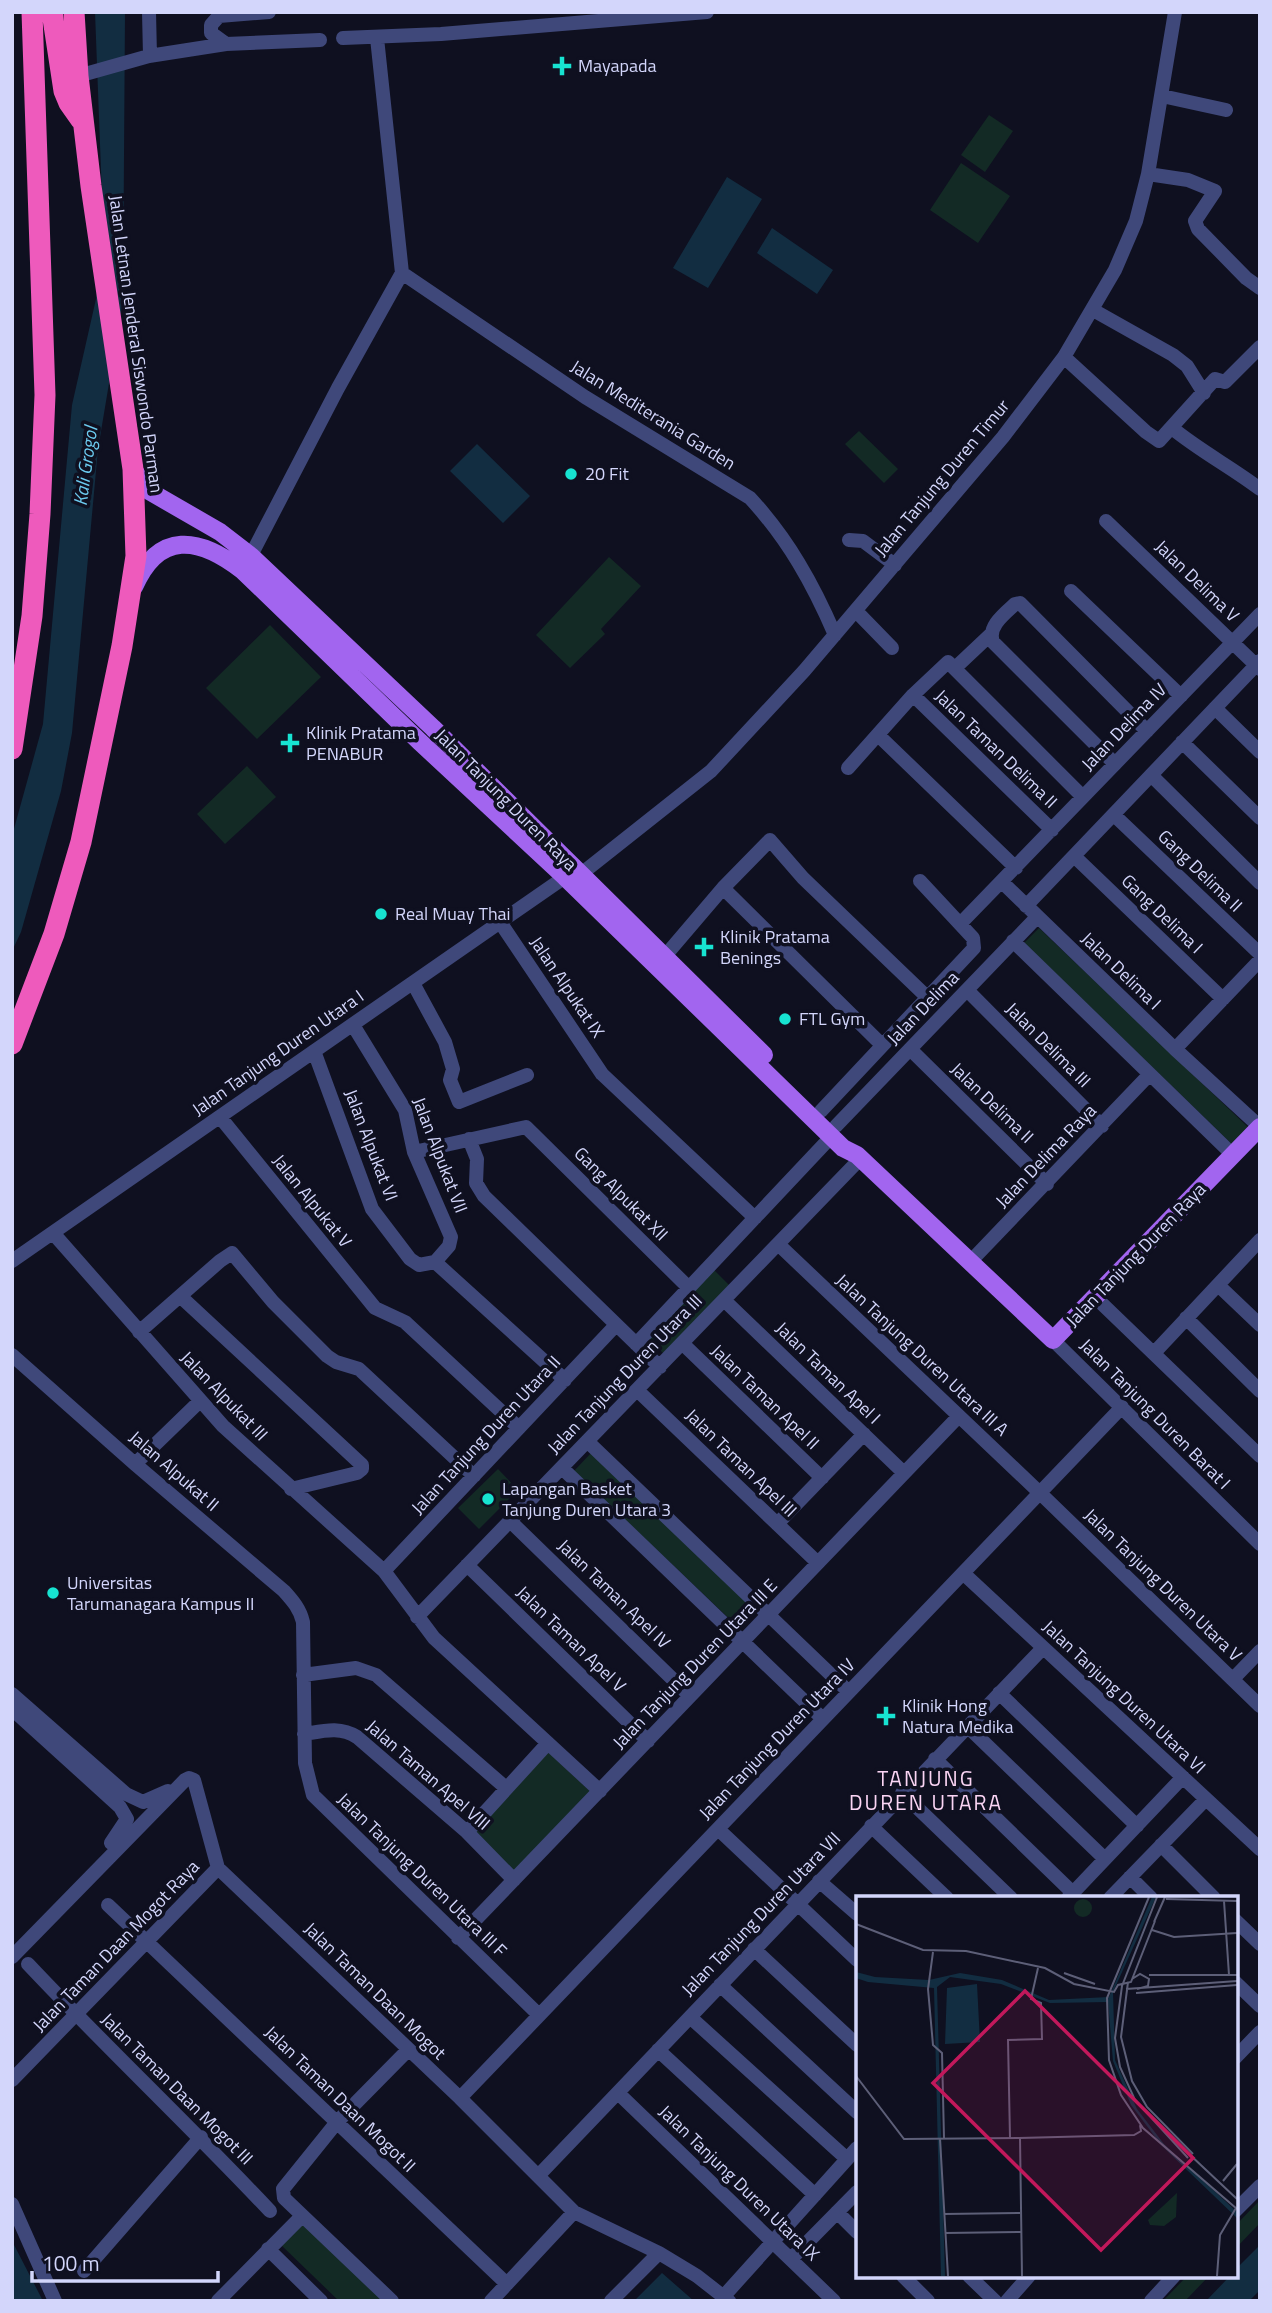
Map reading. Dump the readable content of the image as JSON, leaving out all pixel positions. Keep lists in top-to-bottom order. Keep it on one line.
{"streets":{"highway":["Jalan Letnan Jenderal Siswondo Parman"],"main road":["Jalan Tanjung Duren Raya"],"street":["Jalan Mediterania Garden","Jalan Tanjung Duren Timur","Jalan Delima V","Jalan Delima IV","Jalan Taman Delima II","Gang Delima II","Gang Delima I","Jalan Delima I","Jalan Alpukat IX","Jalan Delima","Jalan Delima III","Jalan Tanjung Duren Utara I","Jalan Delima II","Jalan Alpukat VI","Jalan Alpukat VII","Jalan Delima Raya","Gang Alpukat XII","Jalan Alpukat V","Jalan Tanjung Duren Utara III A","Jalan Taman Apel I","Jalan Tanjung Duren Utara III","Jalan Alpukat III","Jalan Taman Apel II","Jalan Tanjung Duren Barat I","Jalan Tanjung Duren Utara II","Jalan Taman Apel III","Jalan Alpukat II","Jalan Tanjung Duren Utara V","Jalan Taman Apel IV","Jalan Taman Apel V","Jalan Tanjung Duren Utara III E","Jalan Tanjung Duren Utara VI","Jalan Tanjung Duren Utara IV","Jalan Taman Apel VIII","Jalan Tanjung Duren Utara III F","Jalan Tanjung Duren Utara VII","Jalan Taman Daan Mogot Raya","Jalan Taman Daan Mogot","Jalan Taman Daan Mogot III","Jalan Taman Daan Mogot II","Jalan Tanjung Duren Utara IX"]},"crossings":[["Jalan Letnan Jenderal Siswondo Parman","Jalan Tanjung Duren Raya"],["Jalan Mediterania Garden","Jalan Tanjung Duren Timur"],["Jalan Tanjung Duren Timur","Jalan Tanjung Duren Raya"],["Jalan Tanjung Duren Timur","Jalan Tanjung Duren Utara I"],["Jalan Delima V","Jalan Delima IV"],["Jalan Delima IV","Jalan Taman Delima II"],["Jalan Delima IV","Jalan Delima I"],["Jalan Tanjung Duren Raya","Jalan Delima I"],["Jalan Tanjung Duren Raya","Jalan Delima"],["Jalan Tanjung Duren Raya","Jalan Tanjung Duren Utara I"],["Jalan Tanjung Duren Raya","Jalan Delima Raya"],["Jalan Tanjung Duren Raya","Jalan Tanjung Duren Utara III"],["Jalan Tanjung Duren Raya","Jalan Tanjung Duren Barat I"],["Jalan Delima I","Jalan Delima"],["Jalan Alpukat IX","Jalan Tanjung Duren Utara I"],["Jalan Delima","Jalan Delima III"],["Jalan Delima","Jalan Delima II"],["Jalan Delima III","Jalan Delima Raya"],["Jalan Tanjung Duren Utara I","Jalan Alpukat VI"],["Jalan Tanjung Duren Utara I","Jalan Alpukat VII"],["Jalan Tanjung Duren Utara I","Jalan Alpukat V"],["Jalan Tanjung Duren Utara I","Jalan Alpukat III"],["Jalan Delima II","Jalan Delima Raya"],["Jalan Alpukat VI","Jalan Alpukat VII"],["Jalan Alpukat V","Jalan Tanjung Duren Utara II"],["Jalan Tanjung Duren Utara III A","Jalan Tanjung Duren Utara III"],["Jalan Tanjung Duren Utara III A","Jalan Tanjung Duren Utara V"],["Jalan Tanjung Duren Utara III A","Jalan Tanjung Duren Utara III E"],["Jalan Tanjung Duren Utara III A","Jalan Tanjung Duren Utara IV"],["Jalan Taman Apel I","Jalan Tanjung Duren Utara III"],["Jalan Taman Apel I","Jalan Tanjung Duren Utara III E"],["Jalan Tanjung Duren Utara III","Jalan Alpukat III"],["Jalan Tanjung Duren Utara III","Jalan Taman Apel II"],["Jalan Tanjung Duren Utara III","Jalan Taman Apel III"],["Jalan Tanjung Duren Utara III","Jalan Taman Apel IV"],["Jalan Tanjung Duren Utara III","Jalan Taman Apel V"],["Jalan Alpukat III","Jalan Tanjung Duren Utara II"],["Jalan Alpukat III","Jalan Tanjung Duren Utara III E"],["Jalan Tanjung Duren Barat I","Jalan Tanjung Duren Utara IV"],["Jalan Taman Apel III","Jalan Tanjung Duren Utara III E"],["Jalan Alpukat II","Jalan Tanjung Duren Utara III F"],["Jalan Tanjung Duren Utara V","Jalan Tanjung Duren Utara IV"],["Jalan Taman Apel IV","Jalan Tanjung Duren Utara III E"],["Jalan Taman Apel V","Jalan Tanjung Duren Utara III E"],["Jalan Tanjung Duren Utara III E","Jalan Taman Apel VIII"],["Jalan Tanjung Duren Utara III E","Jalan Tanjung Duren Utara III F"],["Jalan Tanjung Duren Utara VI","Jalan Tanjung Duren Utara IV"],["Jalan Tanjung Duren Utara VI","Jalan Tanjung Duren Utara VII"],["Jalan Tanjung Duren Utara IV","Jalan Tanjung Duren Utara III F"],["Jalan Tanjung Duren Utara IV","Jalan Taman Daan Mogot"],["Jalan Taman Apel VIII","Jalan Tanjung Duren Utara III F"],["Jalan Tanjung Duren Utara VII","Jalan Taman Daan Mogot"],["Jalan Tanjung Duren Utara VII","Jalan Tanjung Duren Utara IX"],["Jalan Taman Daan Mogot Raya","Jalan Taman Daan Mogot"],["Jalan Taman Daan Mogot Raya","Jalan Taman Daan Mogot III"],["Jalan Taman Daan Mogot Raya","Jalan Taman Daan Mogot II"]],"districts":["TANJUNG DUREN UTARA"],"water":["Kali Grogol"],"places":{"health":["Mayapada","Klinik Pratama PENABUR","Klinik Pratama Benings","Klinik Hong Natura Medika"],"other":["20 Fit","Real Muay Thai","FTL Gym","Lapangan Basket Tanjung Duren Utara 3","Universitas Tarumanagara Kampus II"]},"scale_bar":"100 m"}
